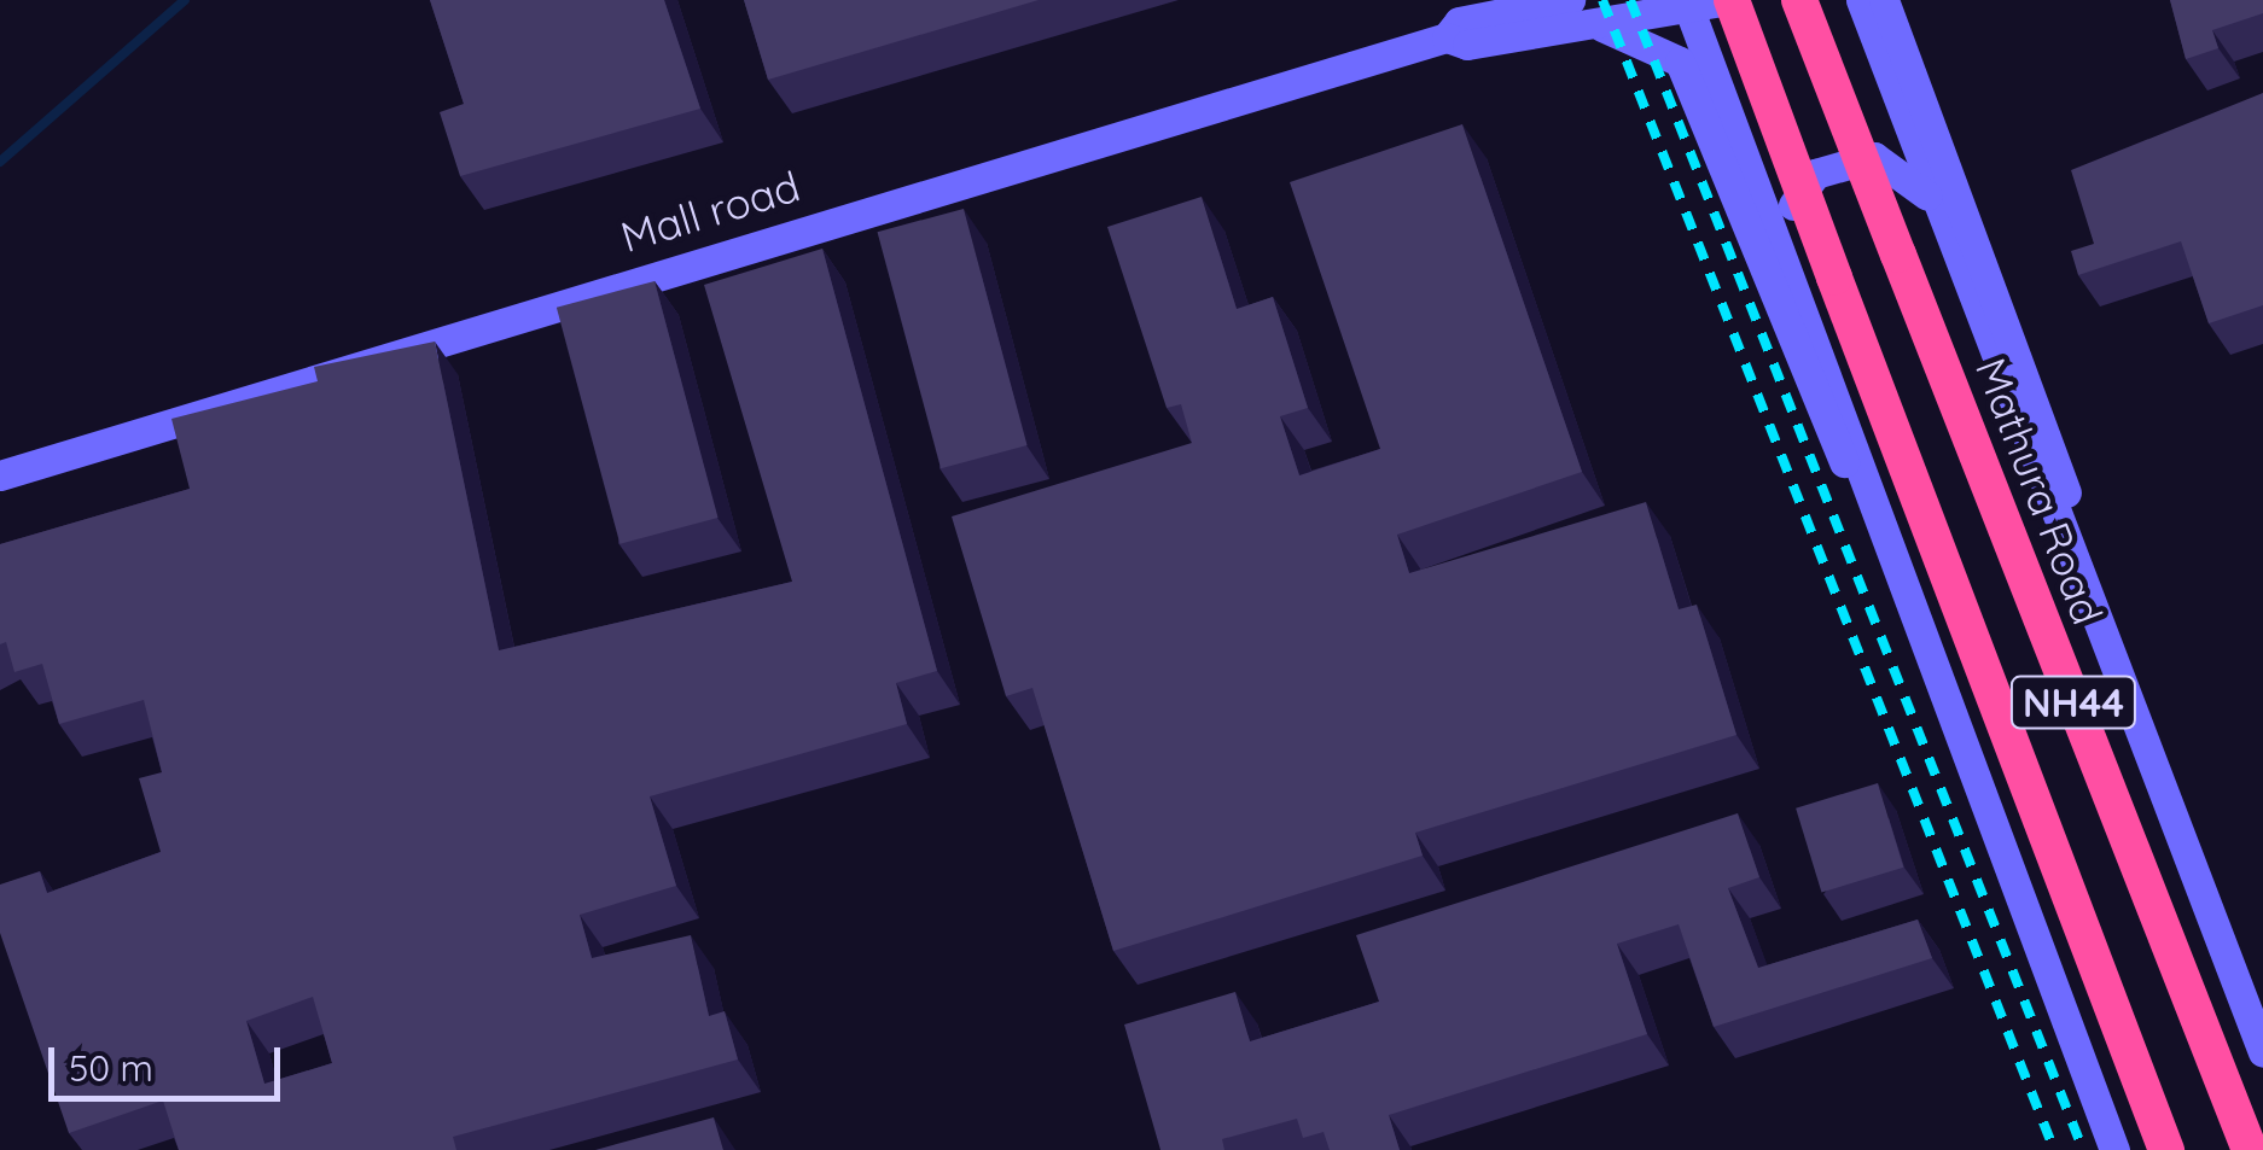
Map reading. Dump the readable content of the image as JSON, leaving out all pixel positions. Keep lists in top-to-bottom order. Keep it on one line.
{"streets":{"highway":["Mathura Road","NH44"],"main road":["Mall road"]},"crossings":[["Mall road","NH44"]],"scale_bar":"50 m"}
